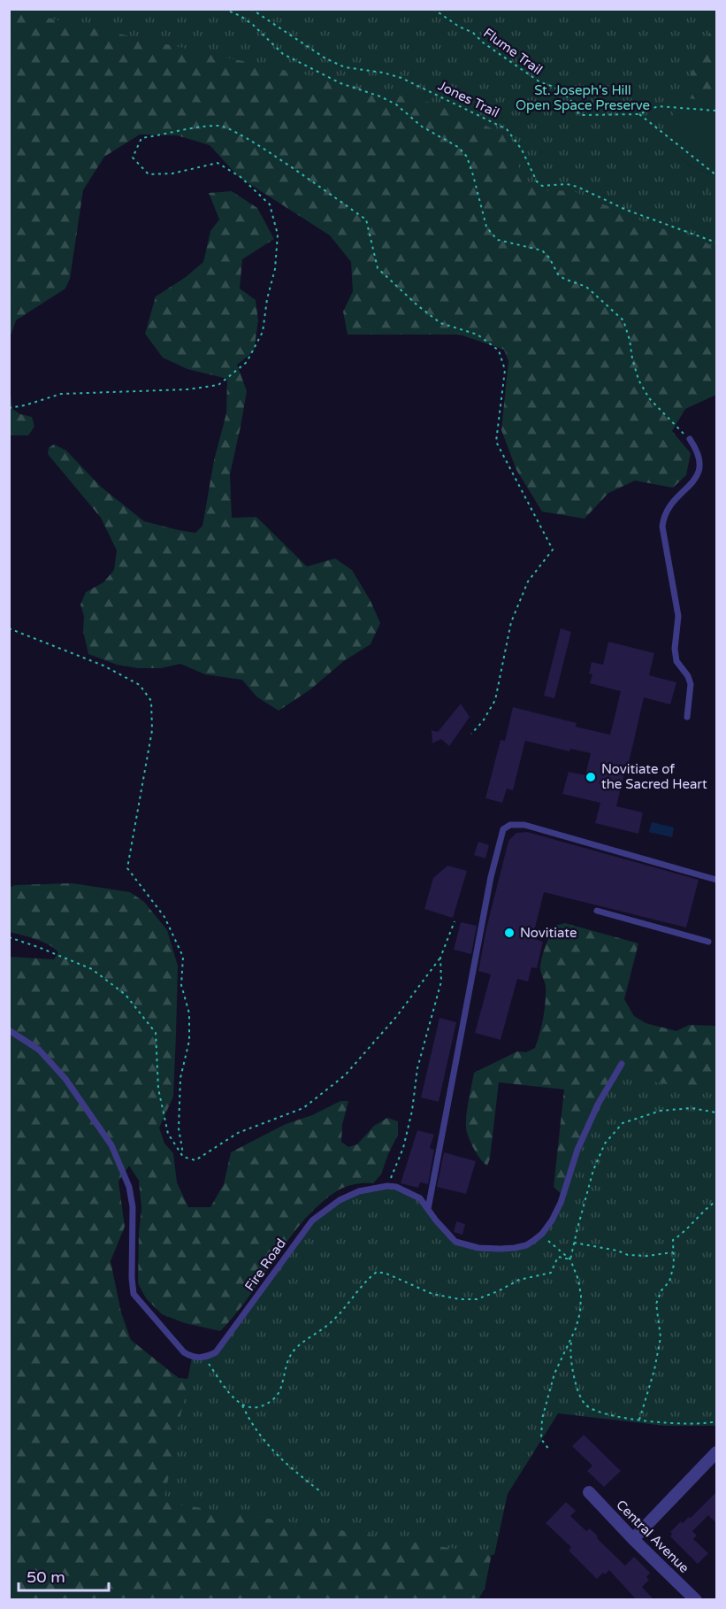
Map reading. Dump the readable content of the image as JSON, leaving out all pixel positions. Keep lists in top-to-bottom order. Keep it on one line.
{"streets":{"street":["Central Avenue"],"lane":["Fire Road"],"path":["Flume Trail","Jones Trail"]},"parks":["St. Joseph's Hill Open Space Preserve"],"places":["Novitiate of the Sacred Heart","Novitiate"],"scale_bar":"50 m"}
